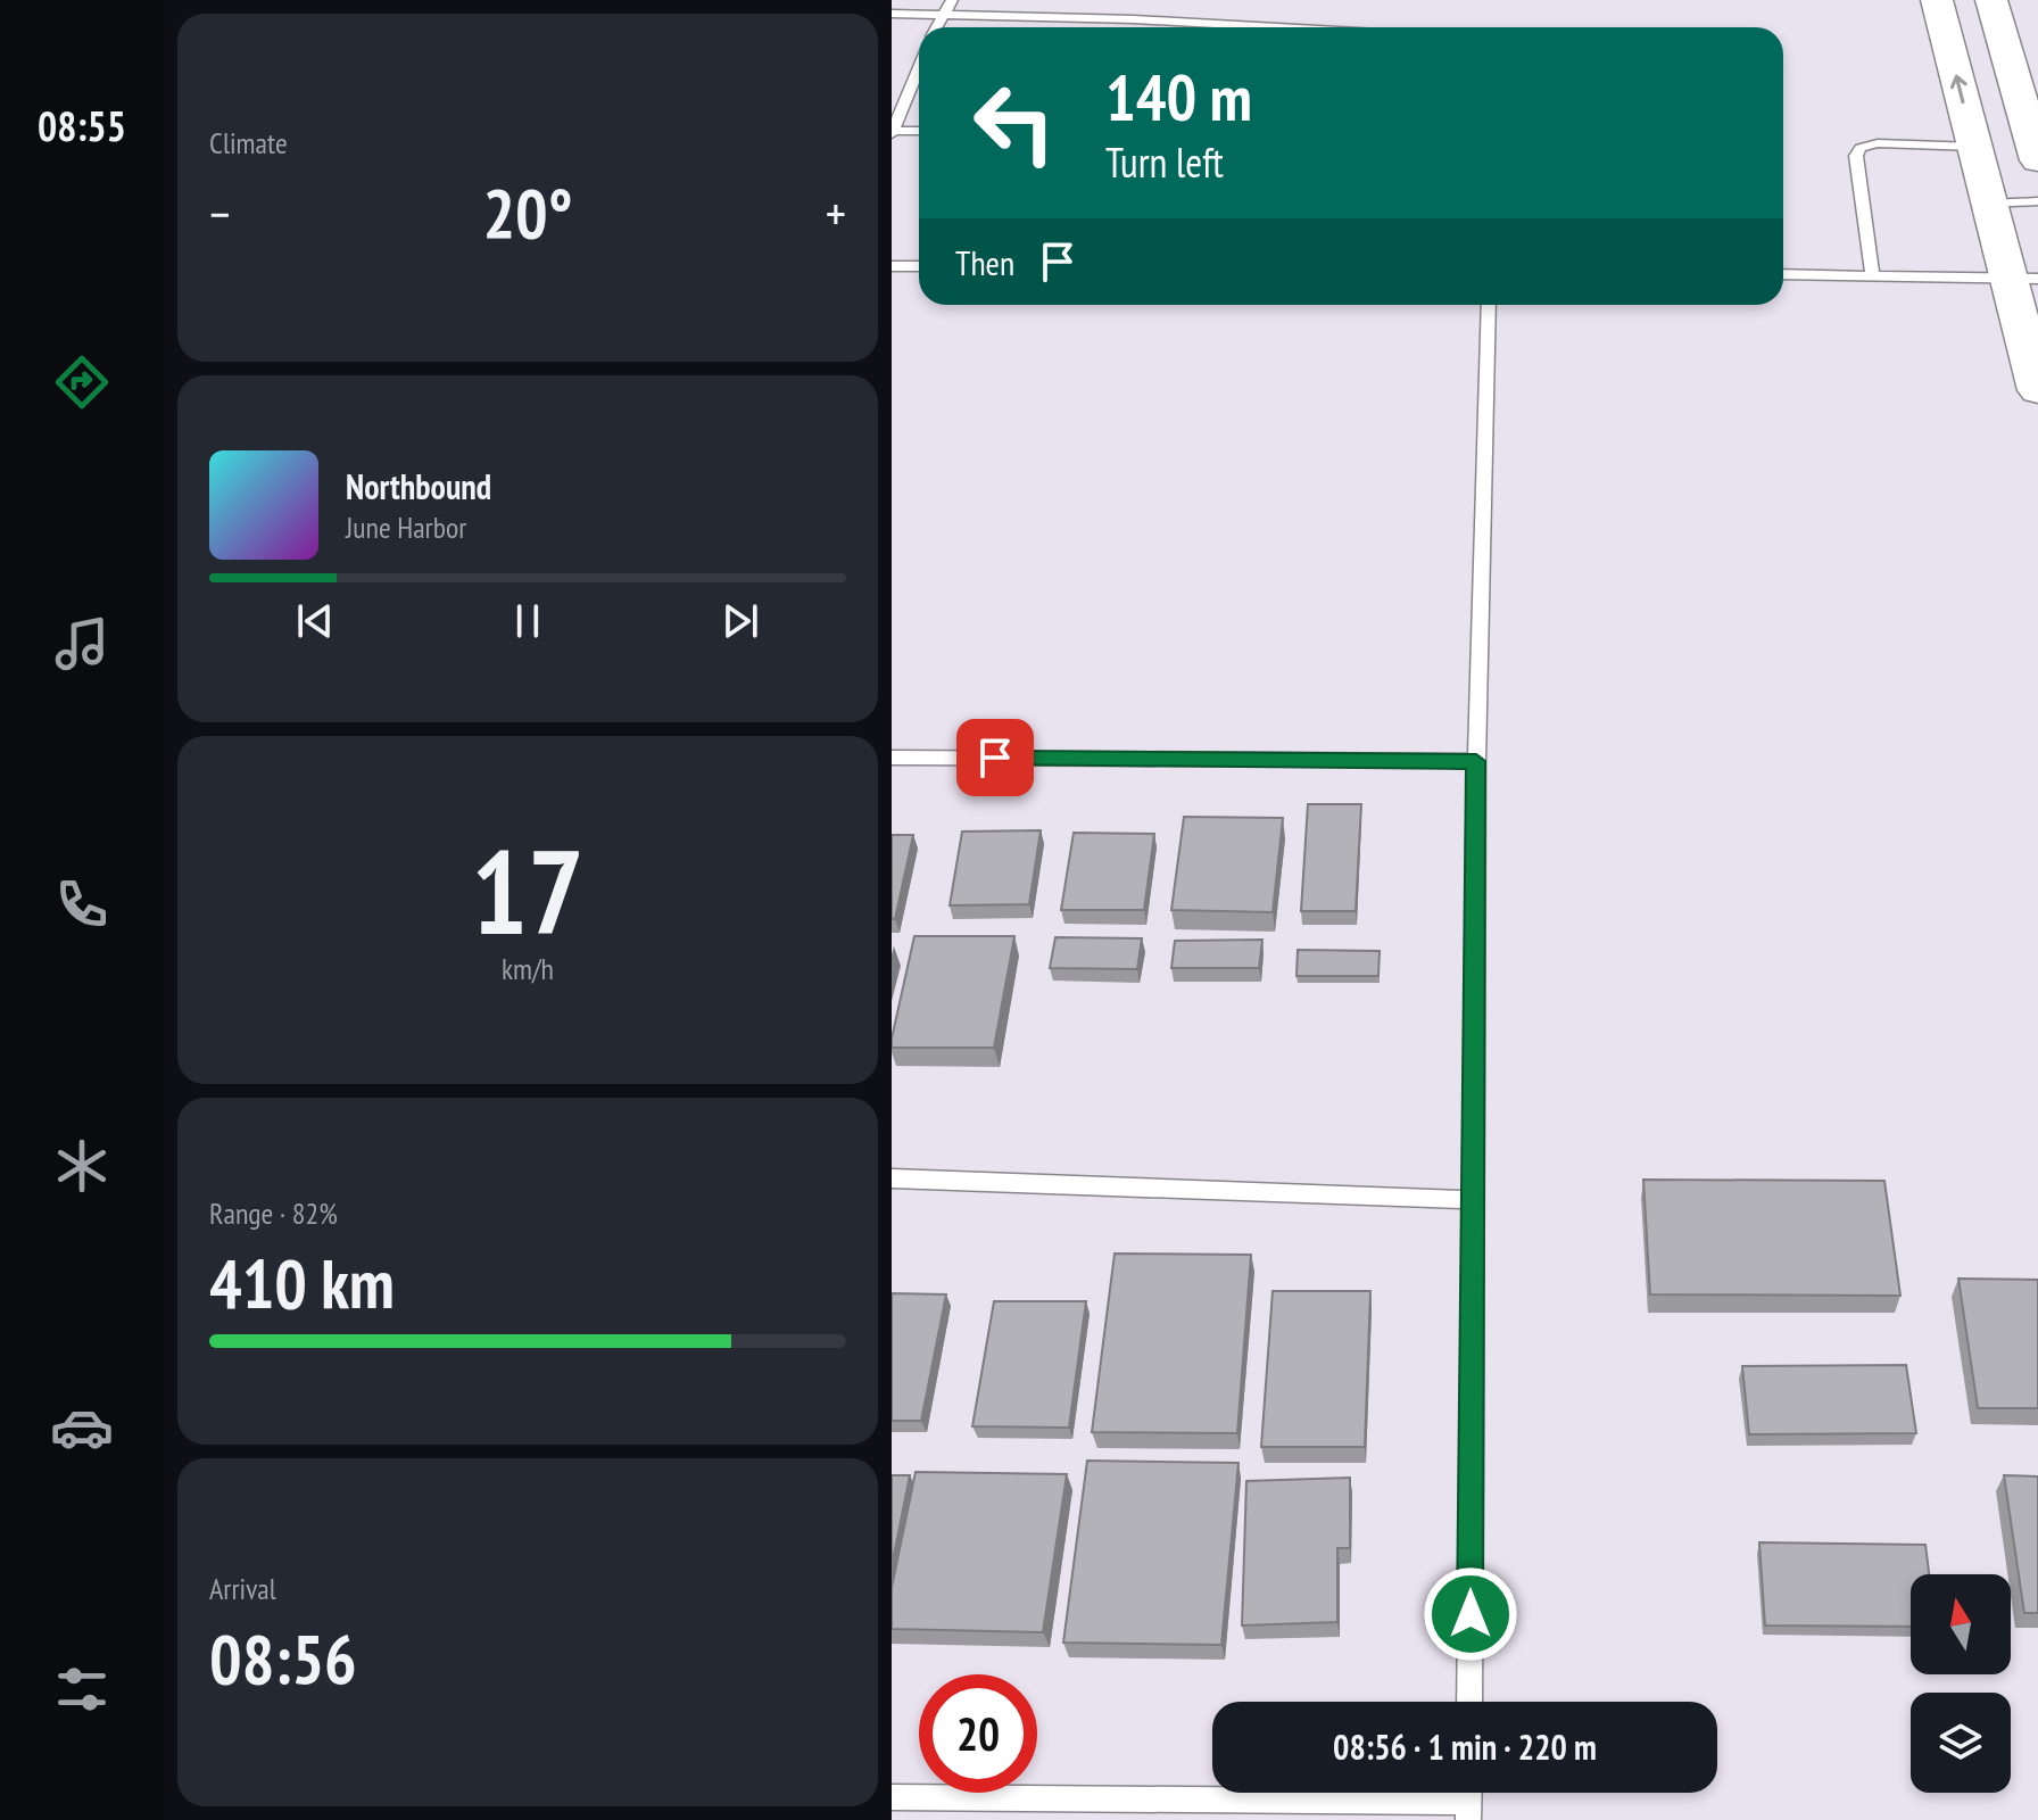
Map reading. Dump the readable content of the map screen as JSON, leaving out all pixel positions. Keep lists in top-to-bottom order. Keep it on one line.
{"north":"top","page":{"tabs":"08:55","tile":["Climate",["17","km/h"],["Range · 82%","410 km"],["Arrival","08:56"]],"turn":["140 m","Turn left"],"heat":["−","20°","+"],"then":"Then","song":["Northbound","June Harbor"],"limit":"20","trip":"08:56 · 1 min · 220 m"}}
